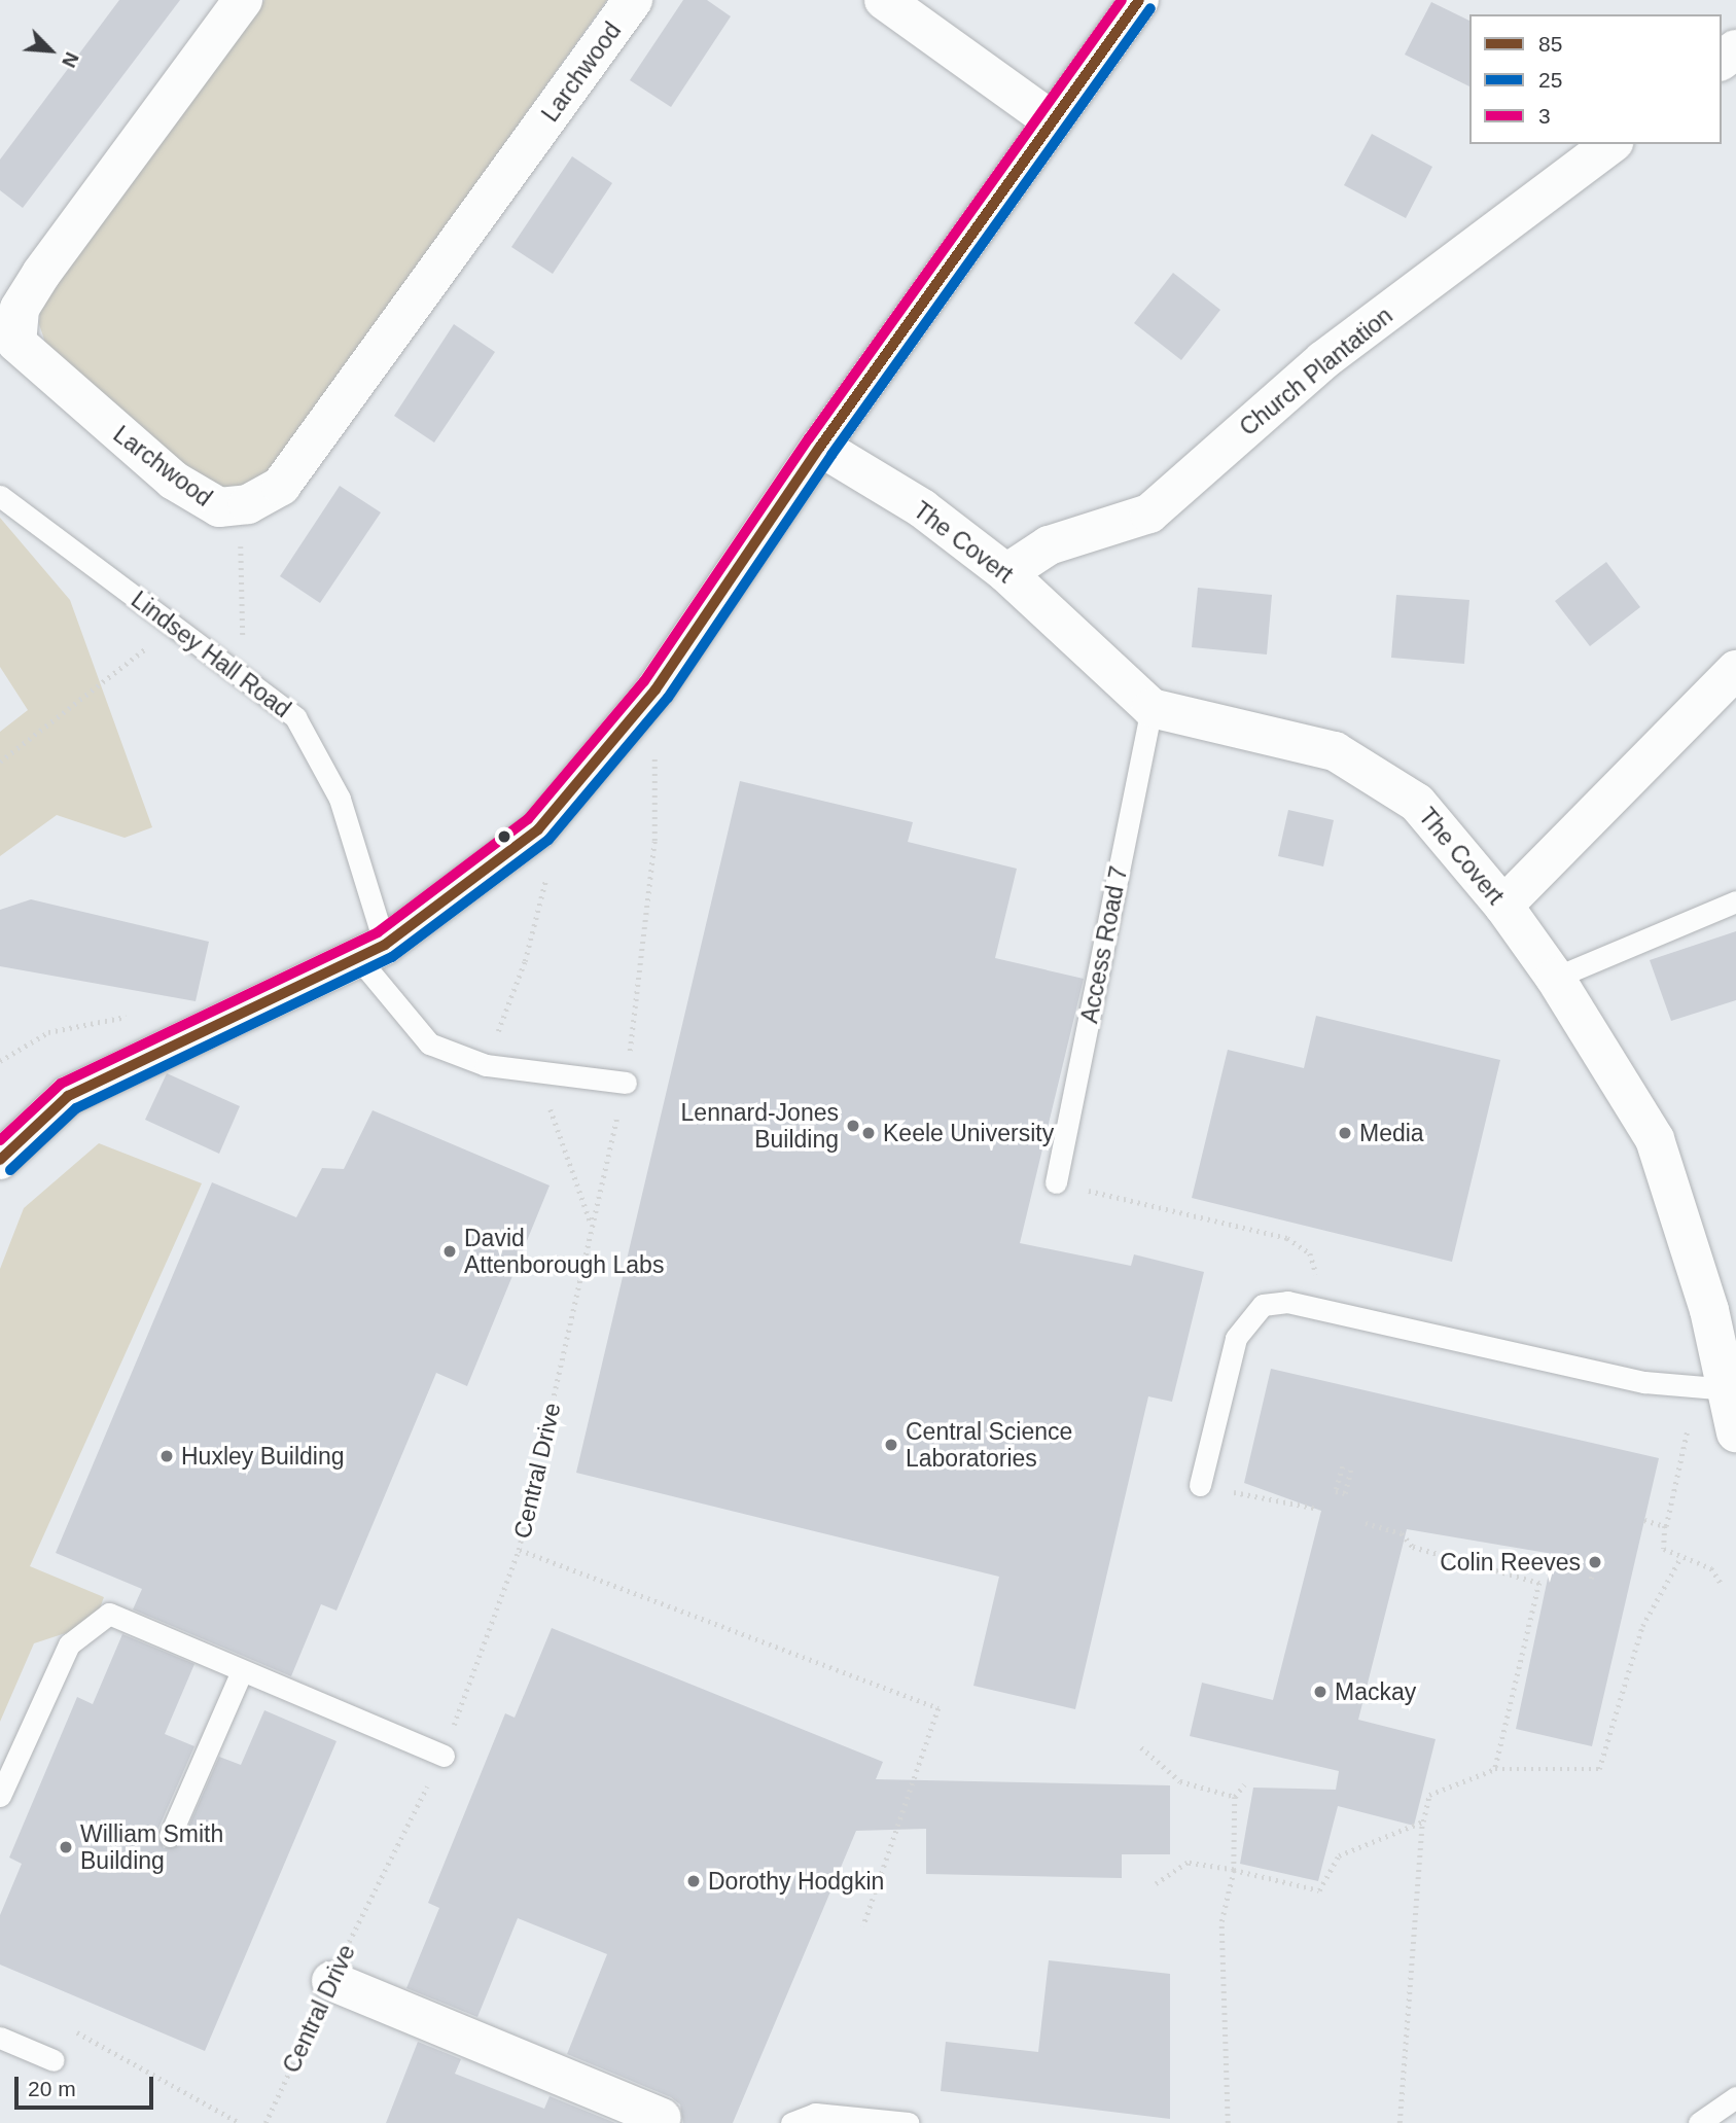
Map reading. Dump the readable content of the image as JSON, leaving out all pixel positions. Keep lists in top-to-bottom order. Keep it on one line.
{"streets":{"street":["Larchwood","Church Plantation","The Covert"],"lane":["Lindsey Hall Road","Access Road 7"],"path":["Central Drive"]},"crossings":[["Church Plantation","The Covert"],["The Covert","Access Road 7"]],"places":["Lennard-Jones Building","Keele University","Media","David Attenborough Labs","Central Science Laboratories","Huxley Building","Colin Reeves","Mackay","William Smith Building","Dorothy Hodgkin"],"lines":["transit line 85","transit line 3","transit line 25"],"legend":["85","25","3"],"scale_bar":"20 m","north":"bottom right"}
